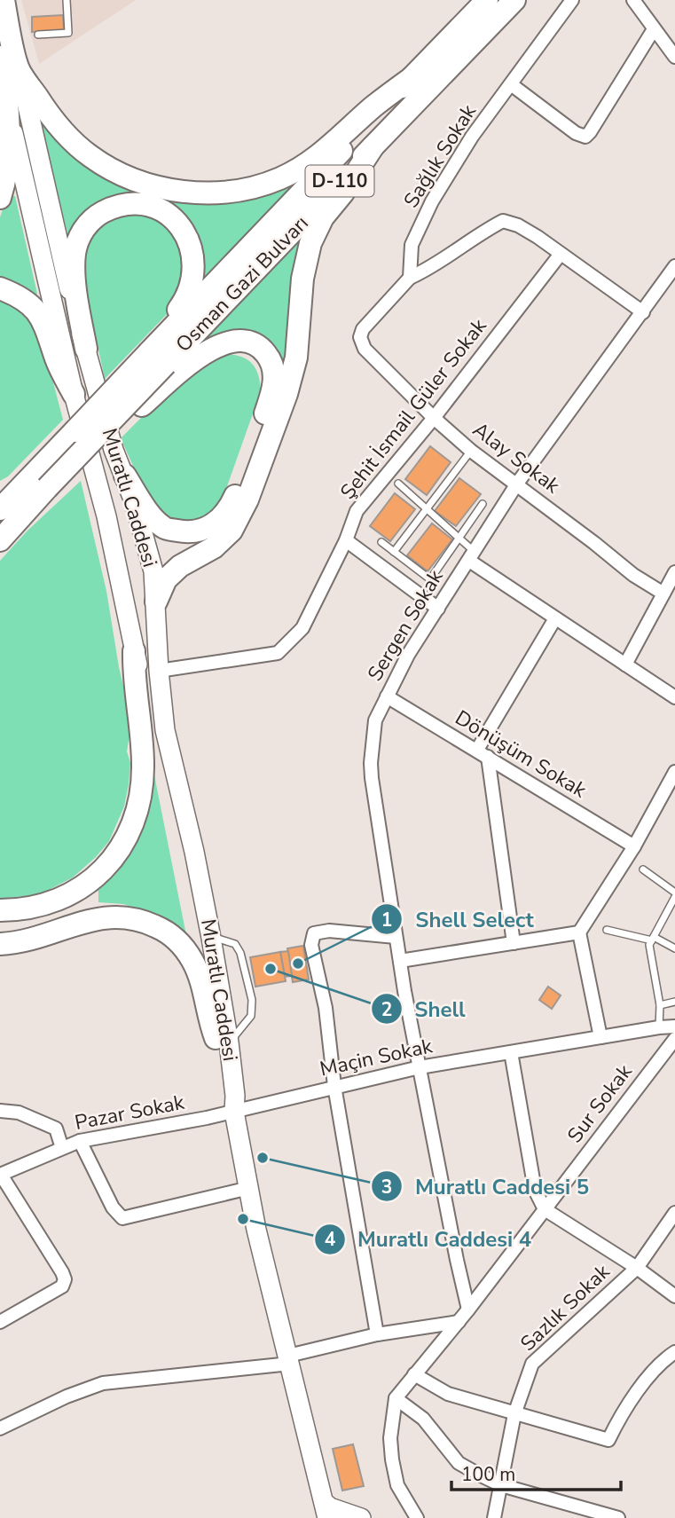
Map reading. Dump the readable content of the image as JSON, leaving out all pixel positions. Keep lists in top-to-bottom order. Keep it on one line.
{"streets":{"highway":["D-110","Osman Gazi Bulvarı","Muratlı Caddesi"],"street":["Sağlık Sokak","Şehit İsmail Güler Sokak","Alay Sokak","Sergen Sokak","Dönüşüm Sokak","Maçin Sokak","Sur Sokak","Pazar Sokak","Sazlık Sokak"]},"crossings":[["Sağlık Sokak","Alay Sokak"],["D-110","Osman Gazi Bulvarı"],["Şehit İsmail Güler Sokak","Alay Sokak"],["Şehit İsmail Güler Sokak","Muratlı Caddesi"],["Alay Sokak","Sergen Sokak"],["Muratlı Caddesi","Maçin Sokak"],["Muratlı Caddesi","Pazar Sokak"],["Sergen Sokak","Dönüşüm Sokak"],["Sergen Sokak","Maçin Sokak"],["Sergen Sokak","Sur Sokak"],["Maçin Sokak","Pazar Sokak"]],"places":["Shell Select","Shell","Muratlı Caddesi 5","Muratlı Caddesi 4"],"scale_bar":"100 m"}
